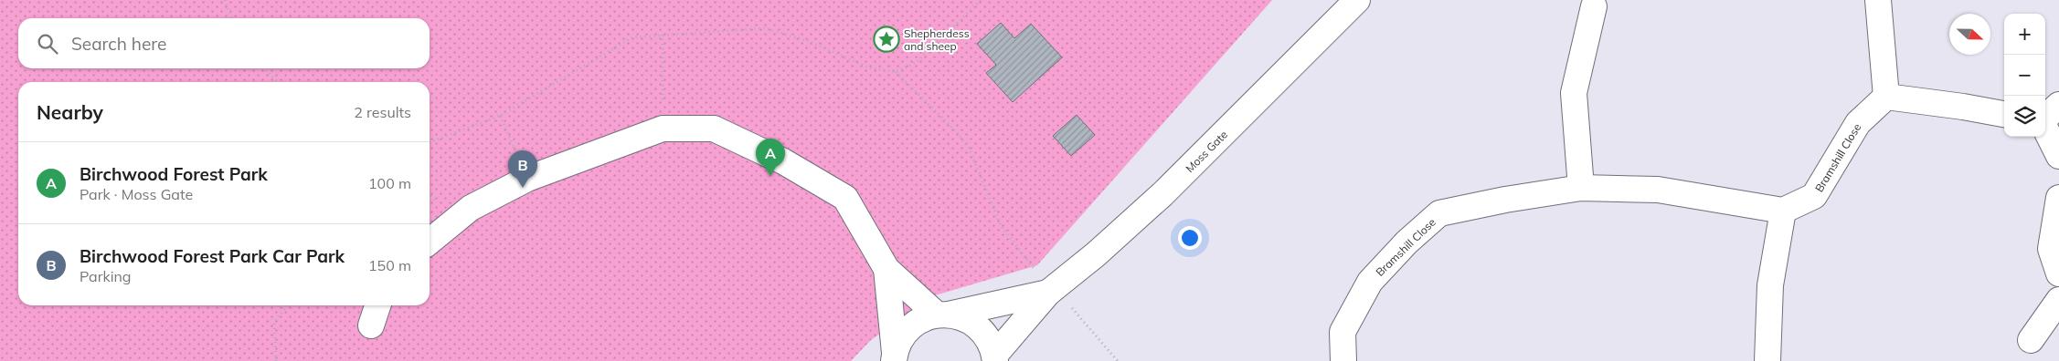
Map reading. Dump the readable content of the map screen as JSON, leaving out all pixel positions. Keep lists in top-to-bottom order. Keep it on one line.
{"streets":{"street":["Moss Gate","Bramshill Close"]},"places":{"place":["Shepherdess and sheep"]},"north":"right","page":{"map_buttons":["+","−"],"search":"Search here","heading":["Nearby","2 results"],"pins":["A","B"],"list":[{"mark":"A","name":"Birchwood Forest Park","note":"Park · Moss Gate","value":"100 m"},{"mark":"B","name":"Birchwood Forest Park Car Park","note":"Parking","value":"150 m"}]}}
